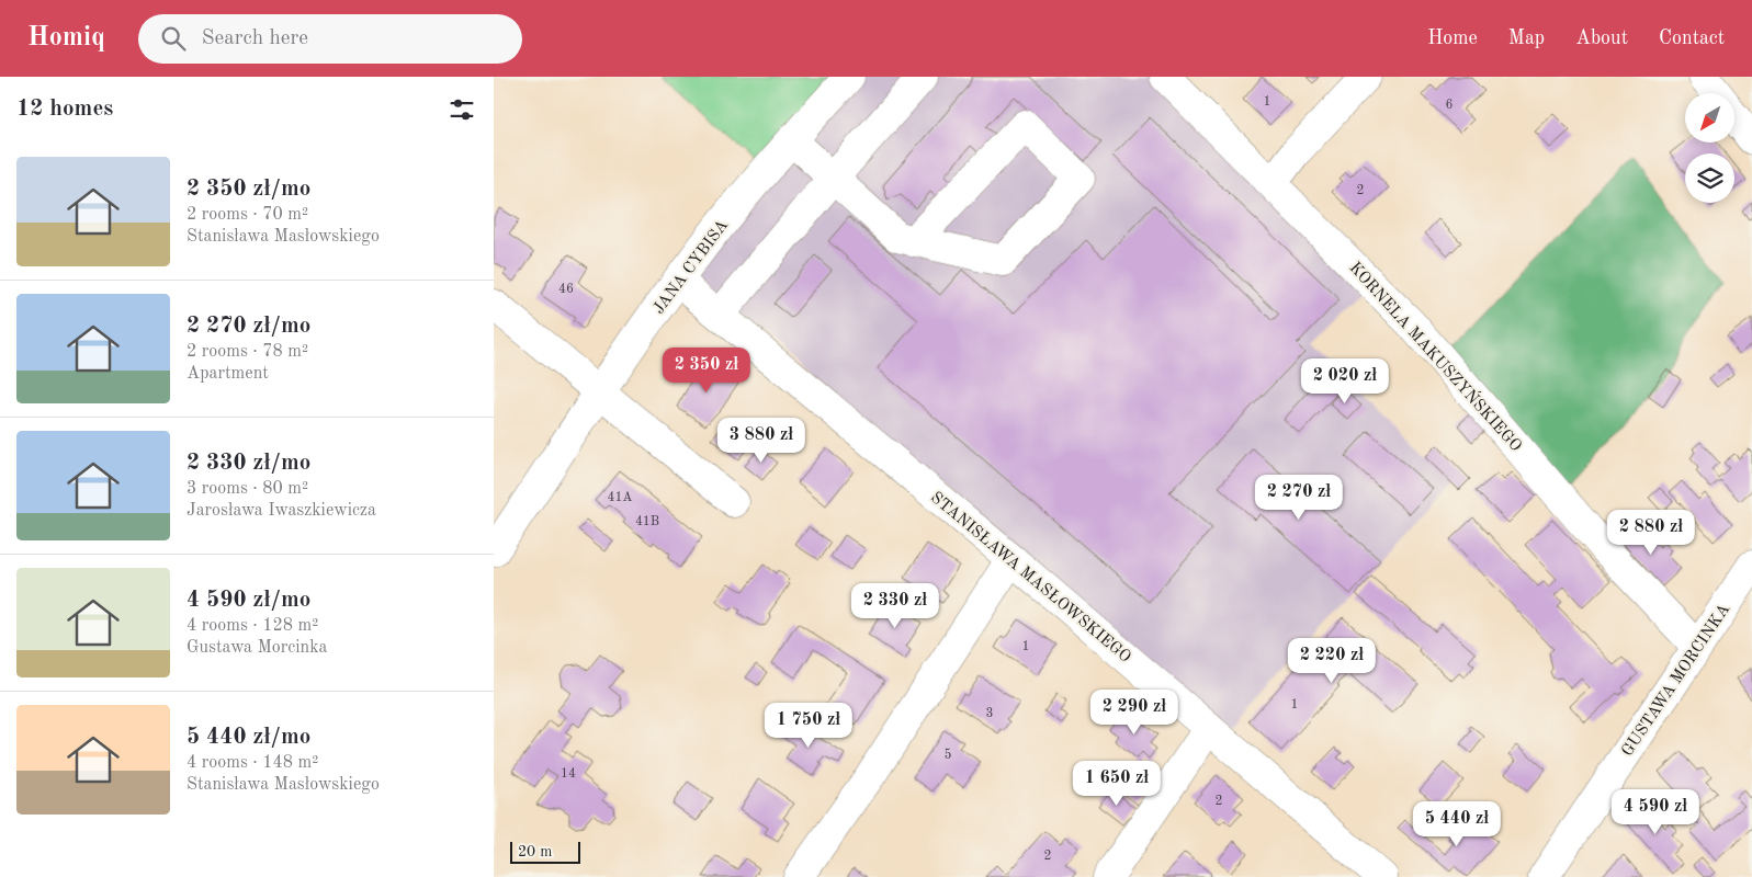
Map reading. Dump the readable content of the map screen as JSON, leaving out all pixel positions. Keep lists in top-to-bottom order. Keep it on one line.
{"streets":{"street":["JANA CYBISA","KORNELA MAKUSZYŃSKIEGO","STANISŁAWA MASŁOWSKIEGO","GUSTAWA MORCINKA"]},"crossings":[["JANA CYBISA","STANISŁAWA MASŁOWSKIEGO"],["KORNELA MAKUSZYŃSKIEGO","GUSTAWA MORCINKA"]],"house_numbers":["1","6","2","46","41A","41B","1","1","3","5","14","2","2"],"scale_bar":"20 m","north":"bottom left","page":{"header":"Homiq","search":"Search here","nav":["Home","Map","About","Contact"],"heading":"12 homes","list":[{"name":"2 350 zł/mo","note":"2 rooms · 70 m² · Stanisława Masłowskiego"},{"name":"2 270 zł/mo","note":"2 rooms · 78 m² · Apartment"},{"name":"2 330 zł/mo","note":"3 rooms · 80 m² · Jarosława Iwaszkiewicza"},{"name":"4 590 zł/mo","note":"4 rooms · 128 m² · Gustawa Morcinka"},{"name":"5 440 zł/mo","note":"4 rooms · 148 m² · Stanisława Masłowskiego"}],"price":["2 350 zł","2 020 zł","3 880 zł","2 270 zł","2 880 zł","2 330 zł","2 220 zł","2 290 zł","1 750 zł","1 650 zł","4 590 zł","5 440 zł"],"scale":"20 m"}}
